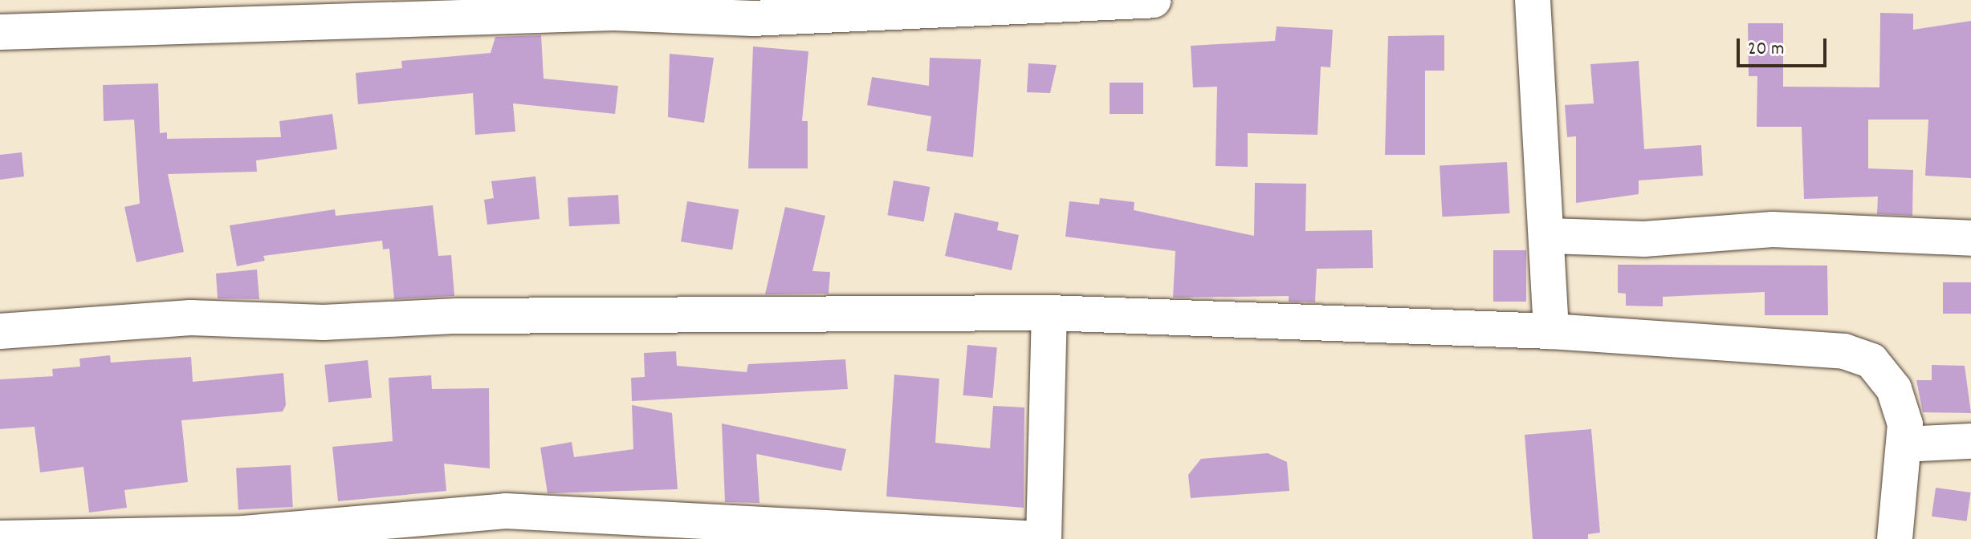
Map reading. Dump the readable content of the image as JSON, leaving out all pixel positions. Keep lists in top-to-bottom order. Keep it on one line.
{"scale_bar":"20 m"}
